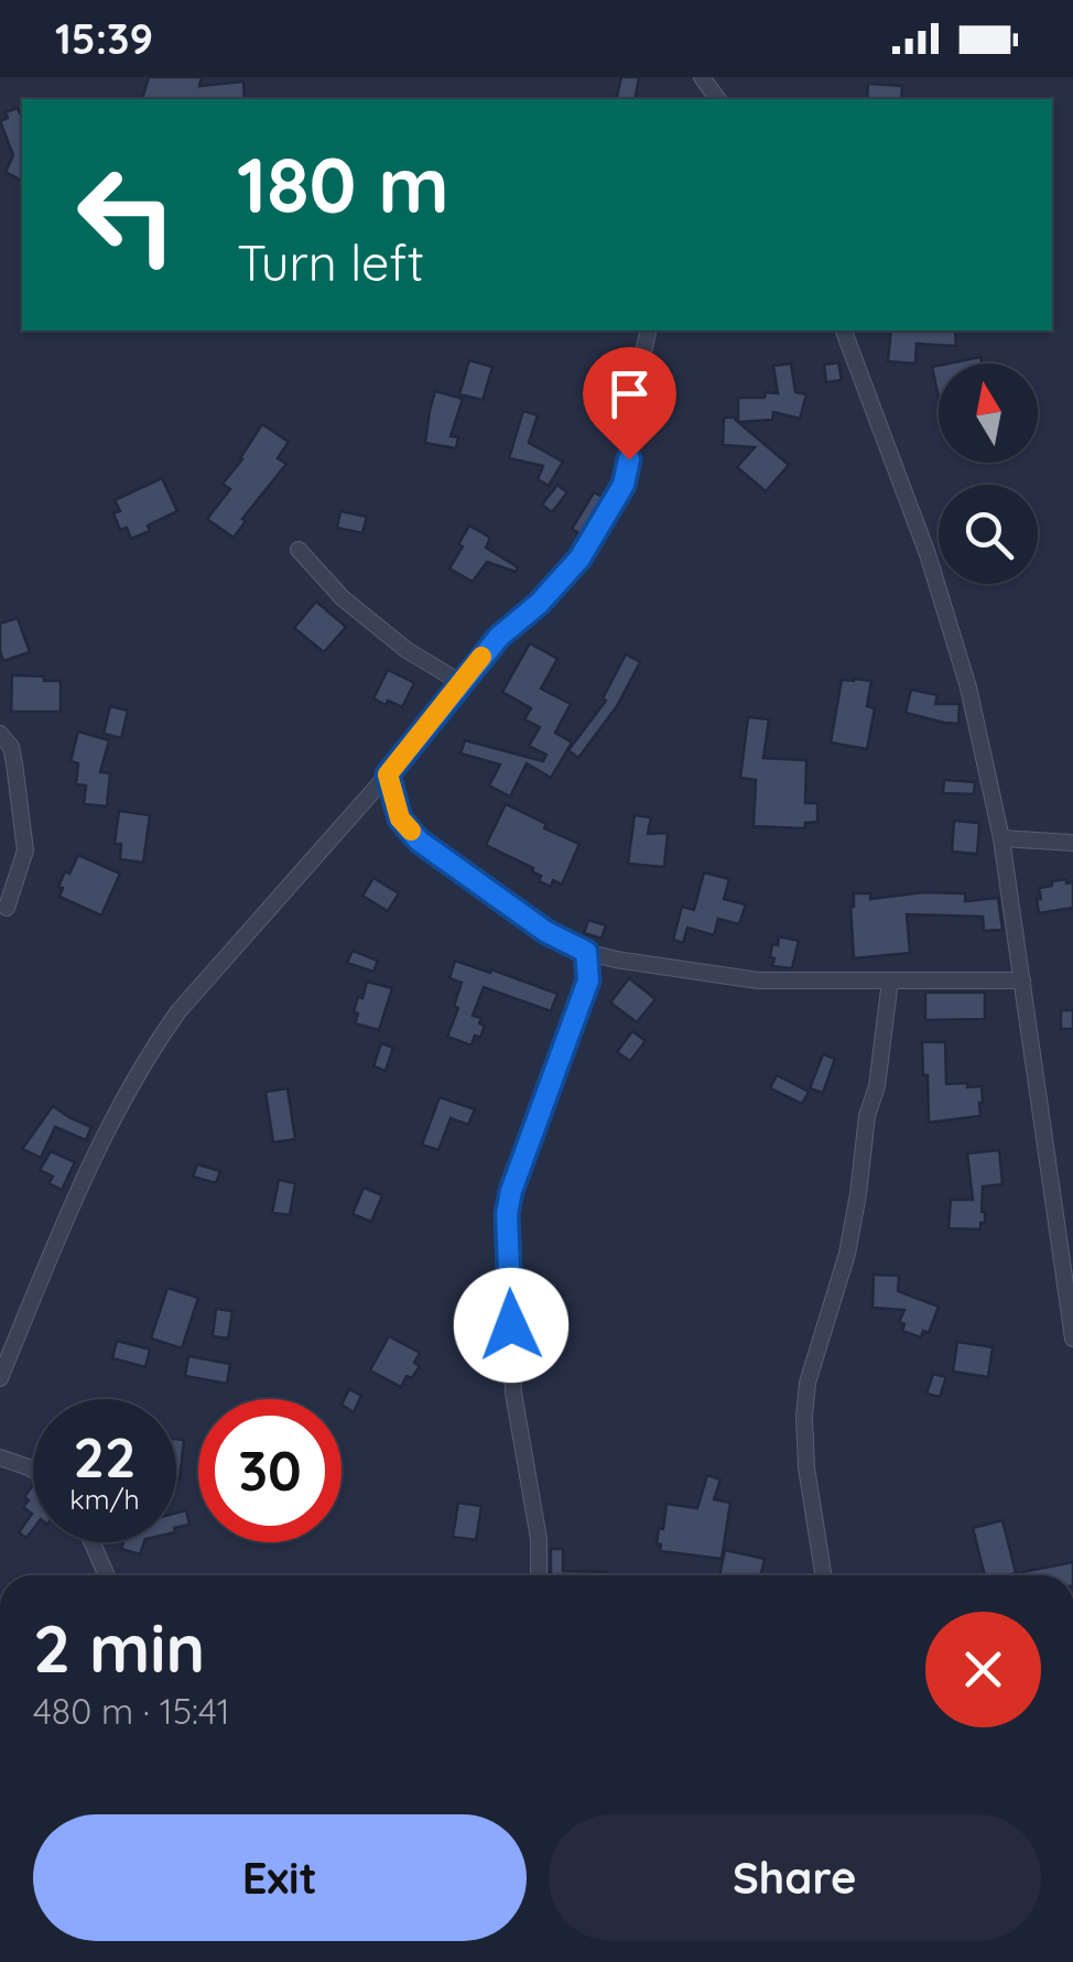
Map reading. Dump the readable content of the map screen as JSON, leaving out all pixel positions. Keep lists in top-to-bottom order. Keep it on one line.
{"north":"top","page":{"status":"15:39","turn":["180 m","Turn left"],"speed":"22 km/h","limit":"30","heading":["2 min","480 m · 15:41"],"buttons":["Exit","Share"]}}
